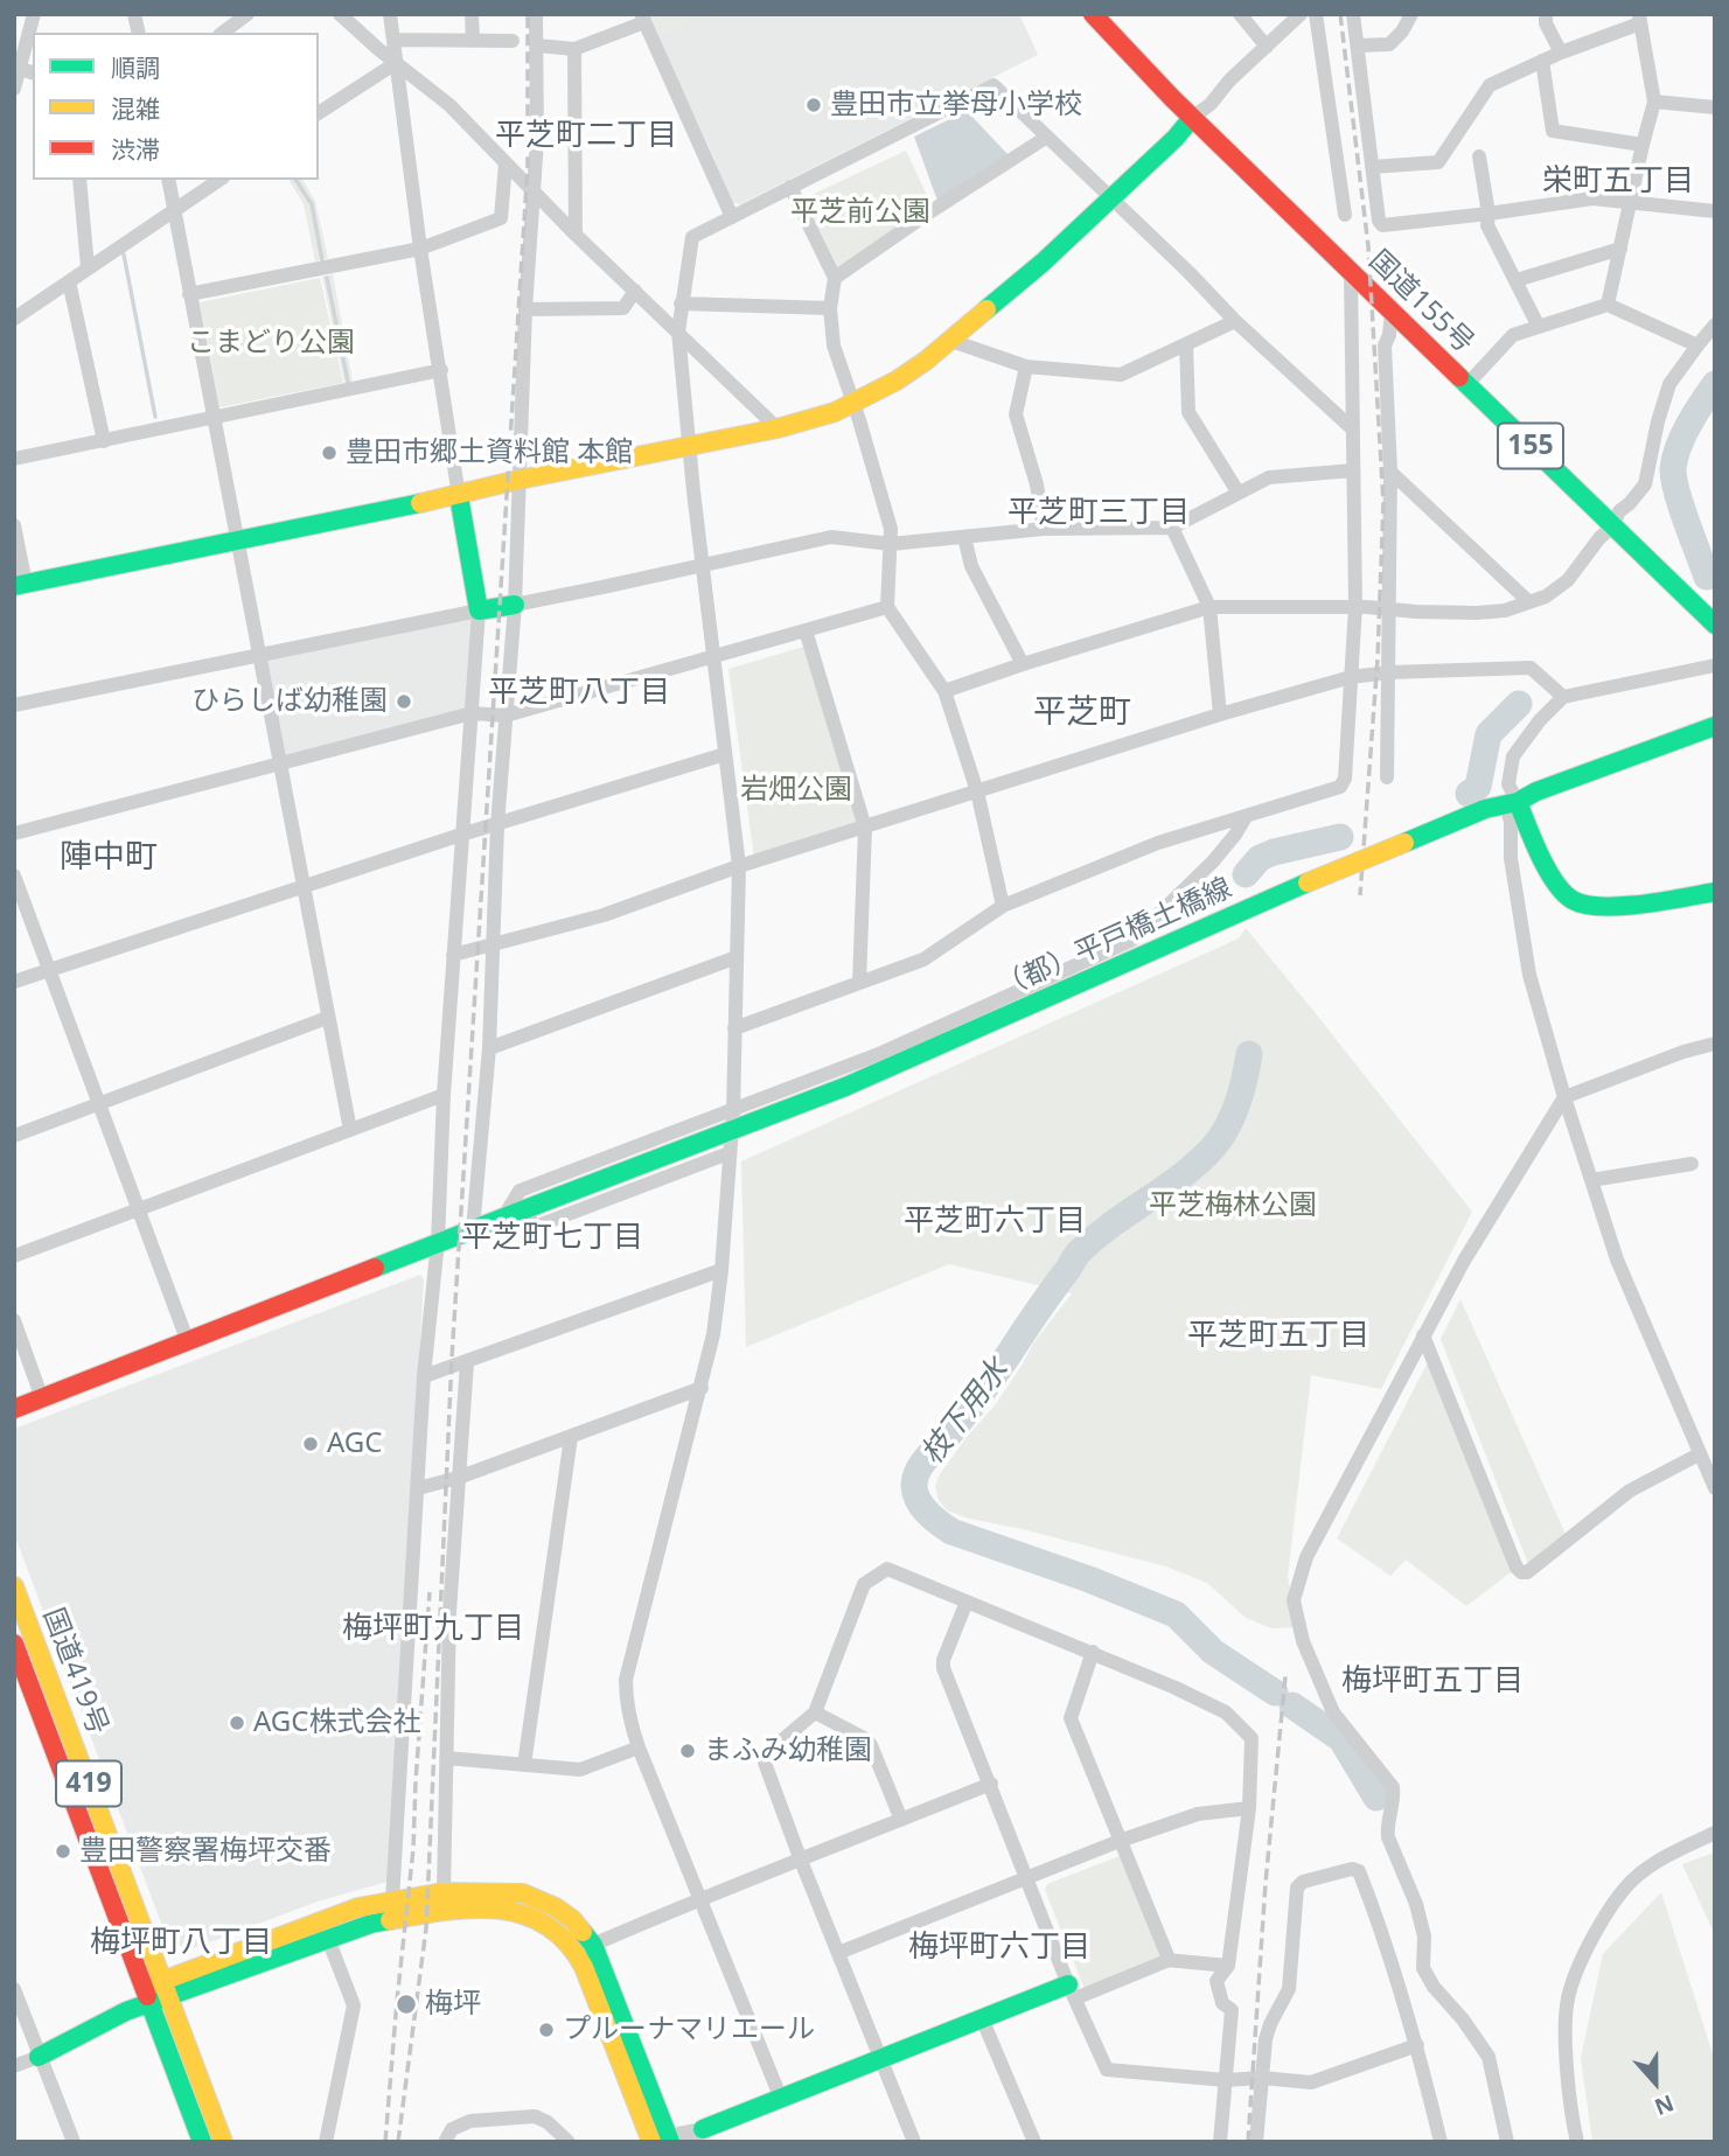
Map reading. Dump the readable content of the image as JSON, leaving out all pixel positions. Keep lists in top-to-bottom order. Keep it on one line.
{"streets":{"main road":["国道155号","155","（都）平戸橋土橋線","国道419号","419"]},"districts":["平芝町二丁目","栄町五丁目","平芝町三丁目","平芝町八丁目","平芝町","陣中町","平芝町六丁目","平芝町七丁目","平芝町五丁目","梅坪町九丁目","梅坪町五丁目","梅坪町八丁目","梅坪町六丁目"],"water":["枝下用水"],"parks":["平芝前公園","こまどり公園","岩畑公園","平芝梅林公園"],"places":["豊田市立挙母小学校","豊田市郷土資料館 本館","ひらしば幼稚園","AGC","AGC株式会社","まふみ幼稚園","豊田警察署梅坪交番","梅坪","プルーナマリエール"],"legend":["順調","混雑","渋滞"],"north":"bottom"}
